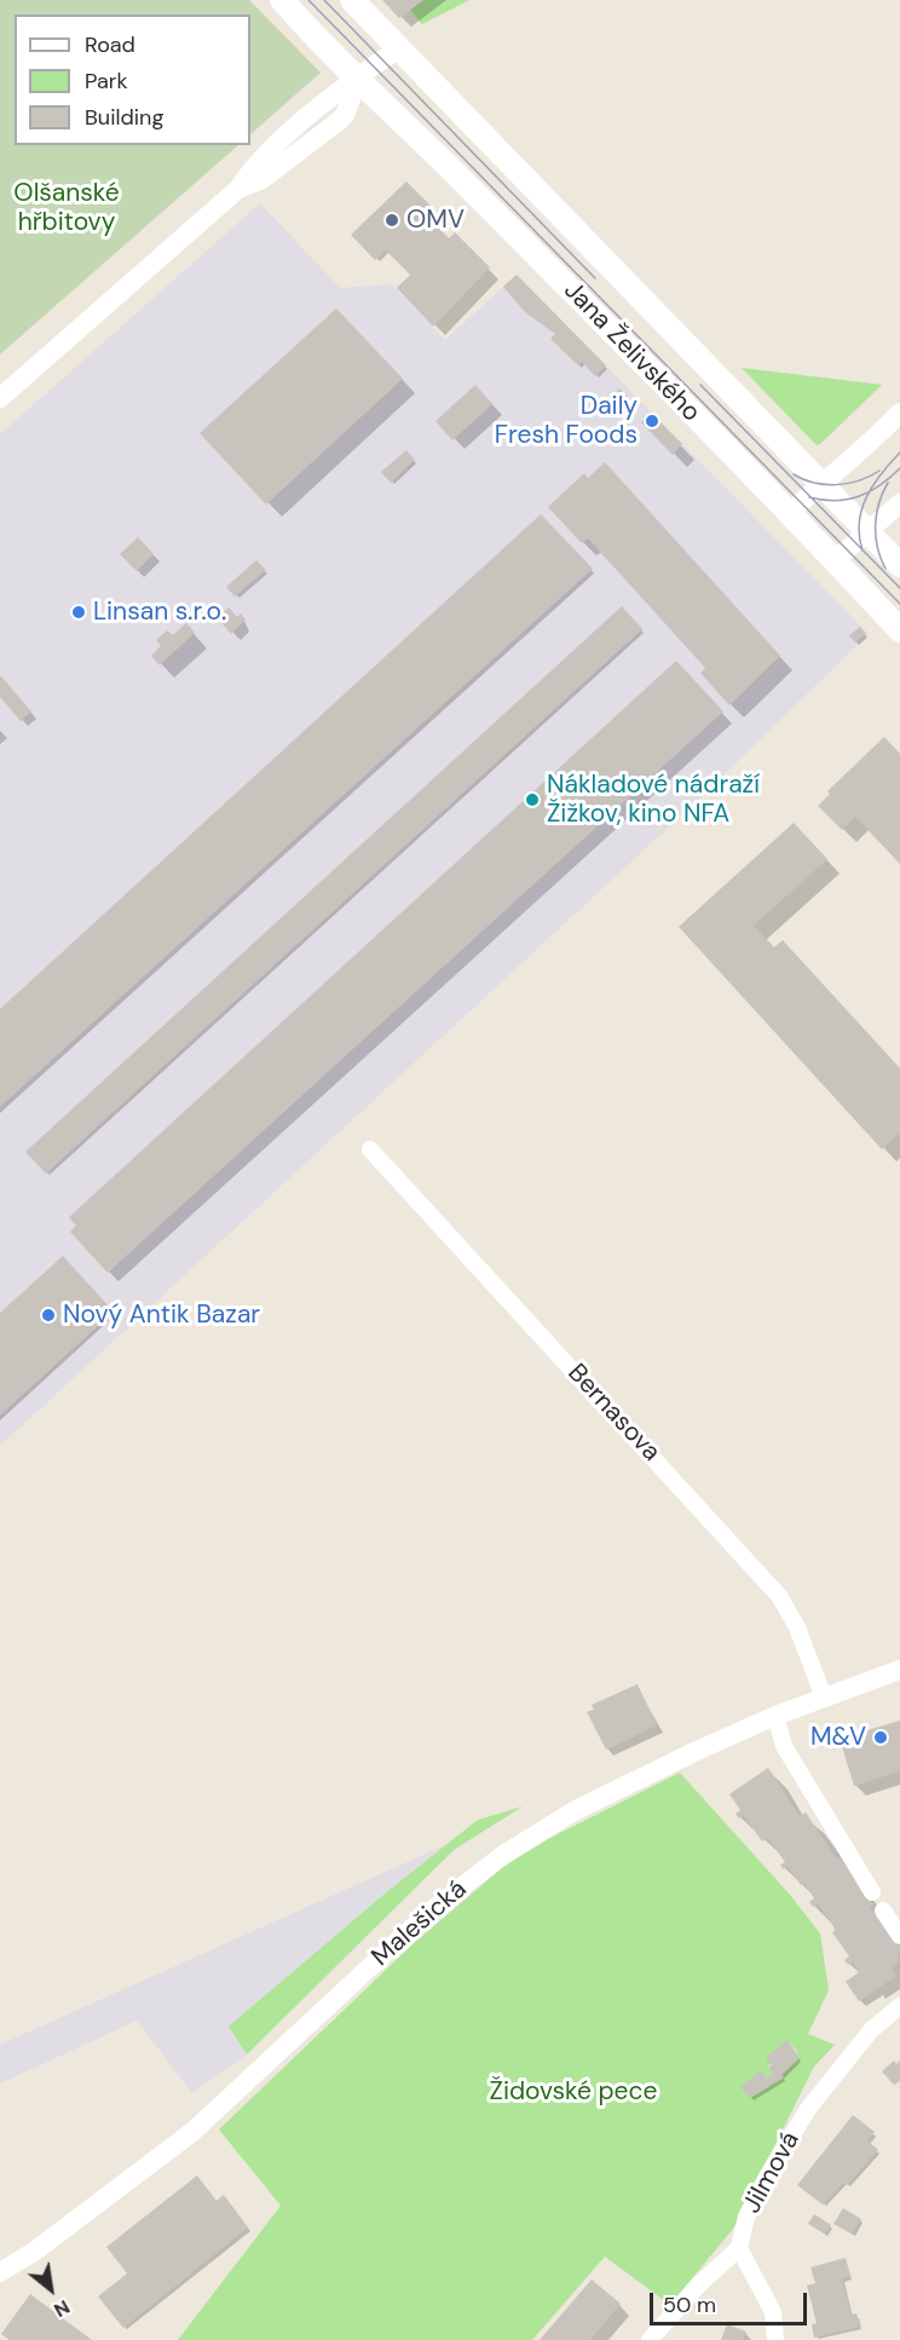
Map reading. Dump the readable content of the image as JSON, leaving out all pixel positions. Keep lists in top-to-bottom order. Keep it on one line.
{"streets":{"main road":["Jana Želivského"],"street":["Bernasova","Malešická","Jilmová"]},"crossings":[["Bernasova","Malešická"]],"parks":["Olšanské hřbitovy","Židovské pece"],"places":["OMV","Daily Fresh Foods","Linsan s.r.o.","Nákladové nádraží Žižkov, kino NFA","Nový Antik Bazar","M&V"],"legend":["Road","Park","Building"],"scale_bar":"50 m","north":"bottom right"}
